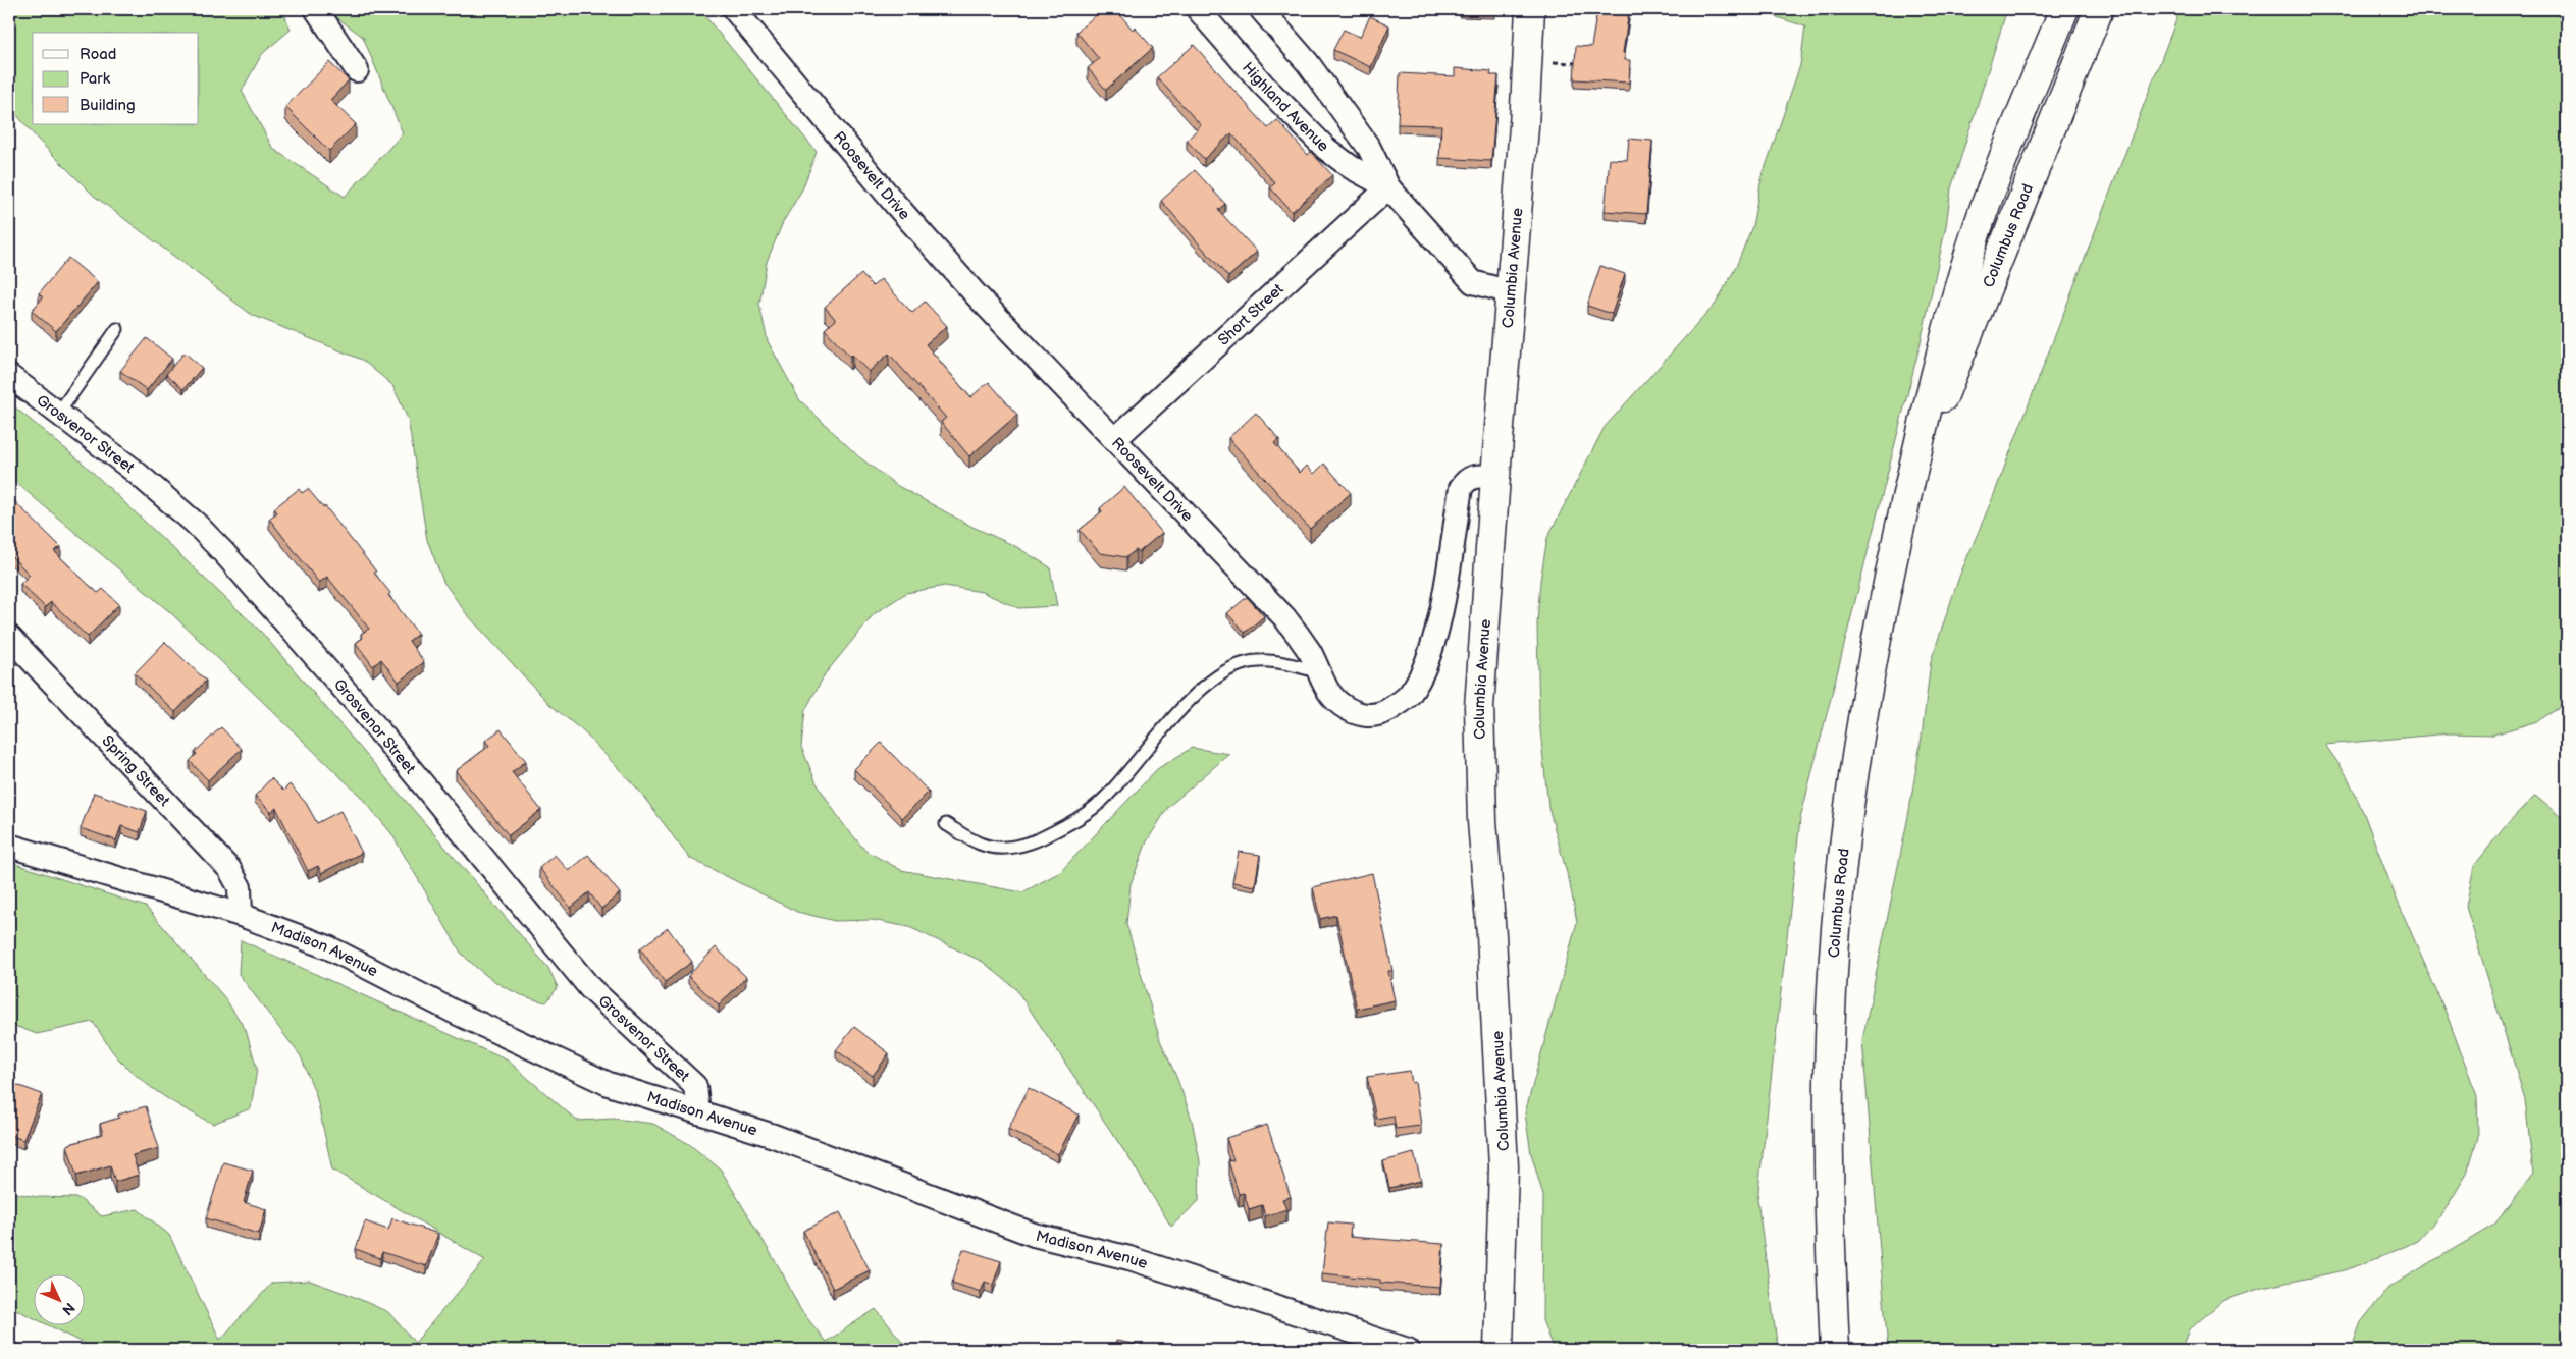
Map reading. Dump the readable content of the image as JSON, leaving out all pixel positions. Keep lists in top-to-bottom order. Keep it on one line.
{"streets":{"main road":["Columbus Road","Columbia Avenue"],"street":["Highland Avenue","Roosevelt Drive","Short Street","Grosvenor Street","Spring Street","Madison Avenue"]},"crossings":[["Highland Avenue","Columbia Avenue"],["Highland Avenue","Short Street"],["Roosevelt Drive","Columbia Avenue"],["Roosevelt Drive","Short Street"],["Grosvenor Street","Madison Avenue"],["Spring Street","Madison Avenue"]],"legend":["Road","Park","Building"],"north":"bottom right"}
